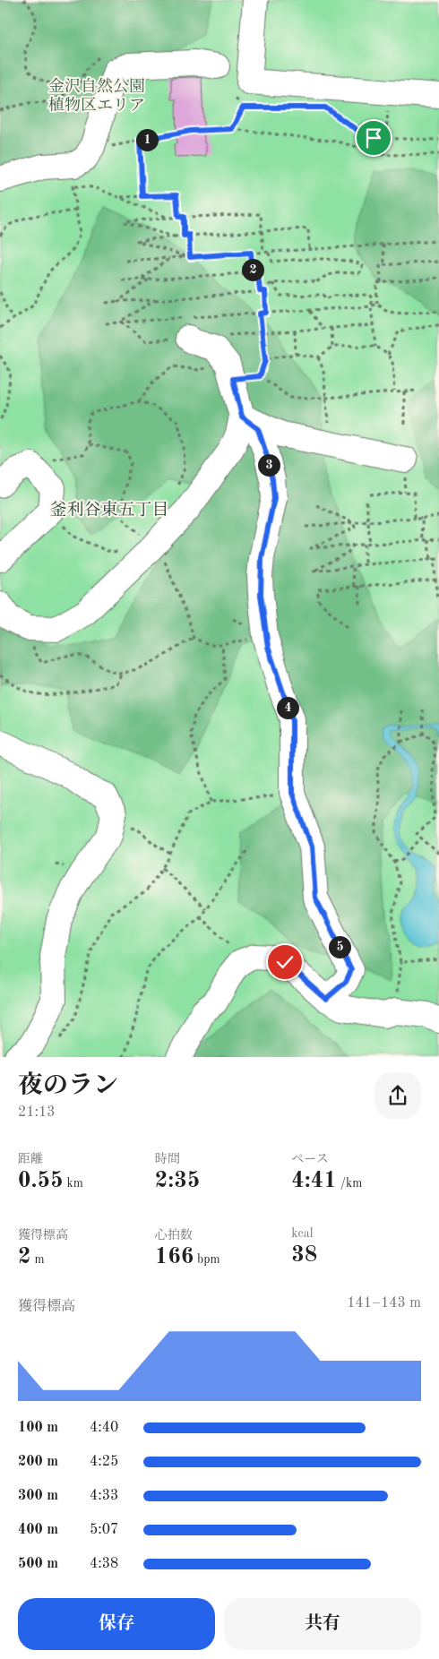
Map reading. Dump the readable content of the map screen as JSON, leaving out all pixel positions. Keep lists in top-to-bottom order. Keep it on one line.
{"districts":["釜利谷東五丁目"],"parks":["金沢自然公園 植物区エリア"],"page":{"pins":["1","2","3","4","5"],"heading":["夜のラン","21:13"],"stats":[["距離","0.55 km"],["時間","2:35"],["ペース","4:41 /km"],["獲得標高","2 m"],["心拍数","166 bpm"],["kcal","38"]],"chart":["獲得標高","141–143 m"],"list":[{"name":"100 m","note":"4:40"},{"name":"200 m","note":"4:25"},{"name":"300 m","note":"4:33"},{"name":"400 m","note":"5:07"},{"name":"500 m","note":"4:38"}],"buttons":["保存","共有"]}}
